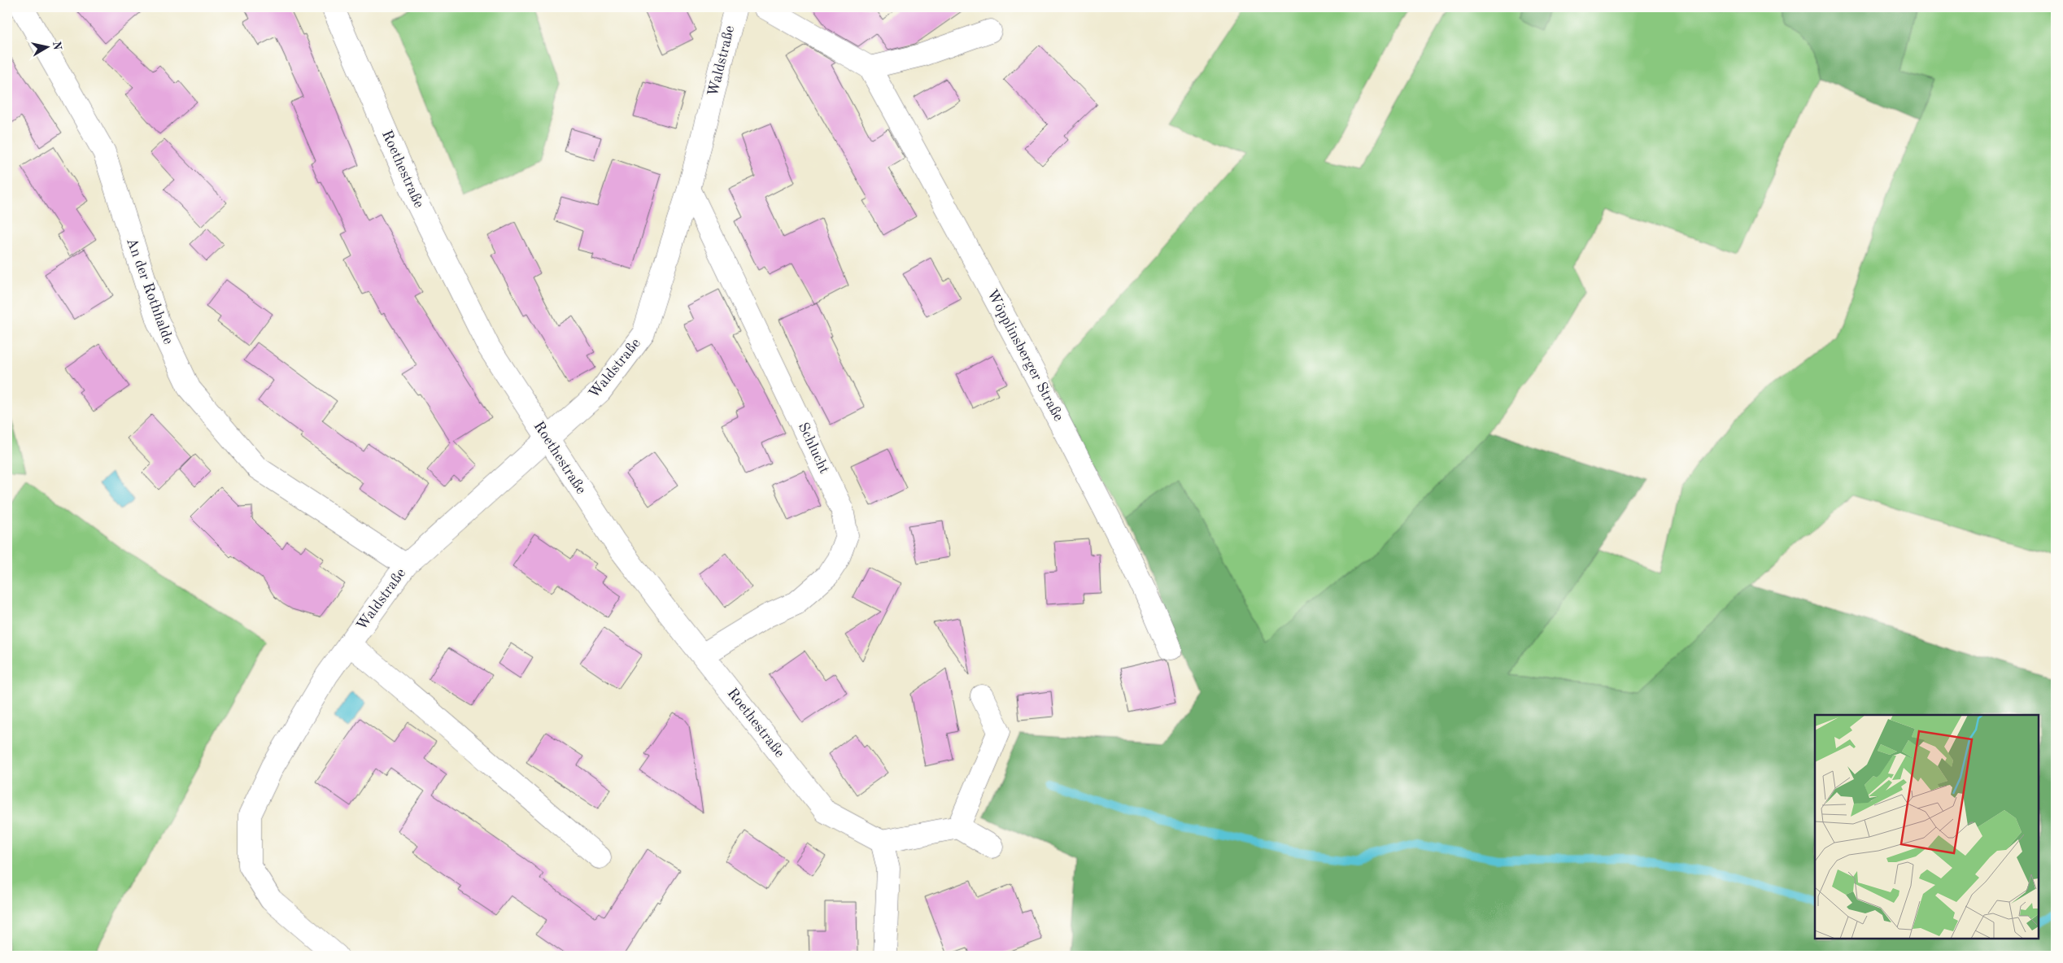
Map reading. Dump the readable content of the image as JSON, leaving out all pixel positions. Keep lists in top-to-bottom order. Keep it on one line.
{"streets":{"street":["Waldstraße","Roethestraße","An der Rothhalde","Wöpplinsberger Straße","Schlucht"]},"crossings":[["Waldstraße","Roethestraße"],["Waldstraße","An der Rothhalde"],["Waldstraße","Schlucht"],["Roethestraße","Schlucht"]],"north":"right"}
